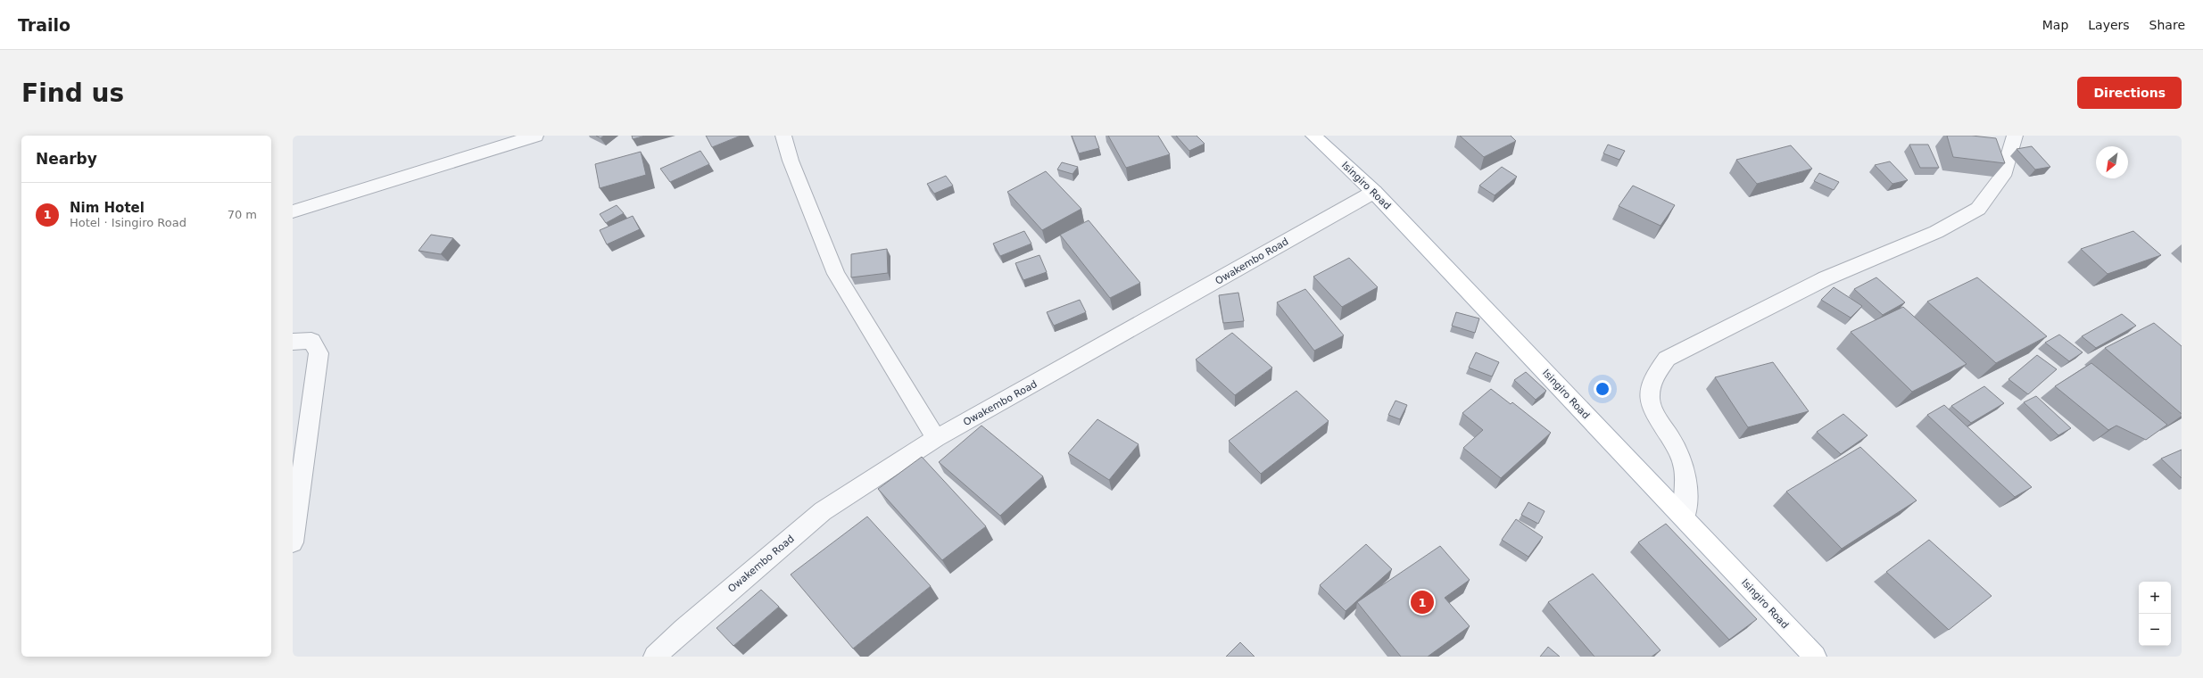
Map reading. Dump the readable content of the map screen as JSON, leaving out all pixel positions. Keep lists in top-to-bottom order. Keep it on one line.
{"streets":{"main road":["Isingiro Road"],"street":["Owakembo Road"]},"crossings":[["Isingiro Road","Owakembo Road"]],"north":"bottom left","page":{"header":"Trailo","nav":["Map","Layers","Share"],"buttons":"Directions","title":"Find us","heading":"Nearby","list":[{"mark":"1","name":"Nim Hotel","note":"Hotel · Isingiro Road","value":"70 m"}],"map_buttons":["+","−"],"pins":"1"}}
